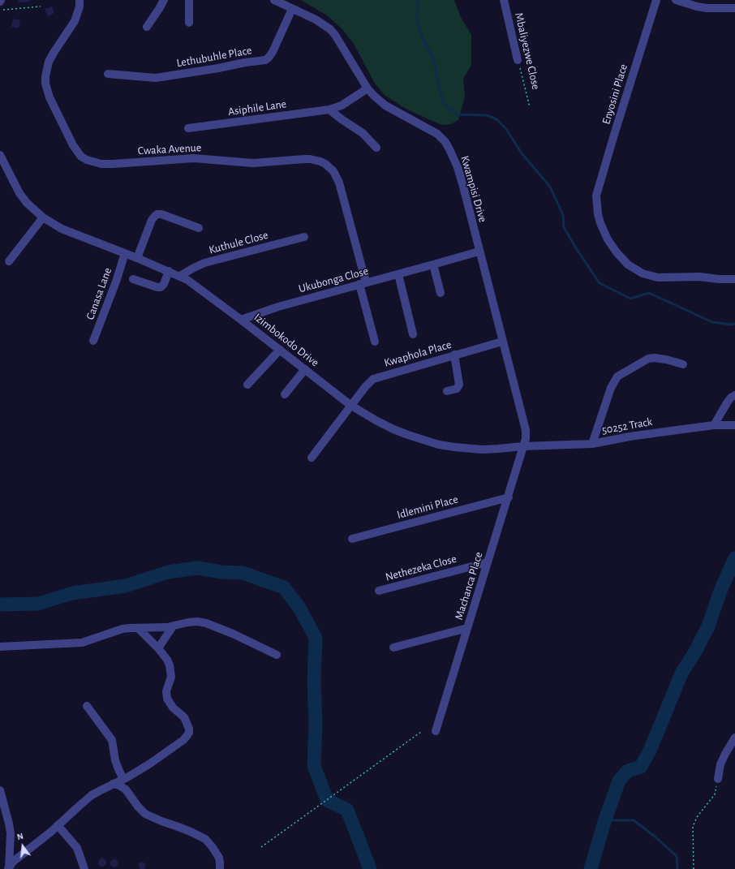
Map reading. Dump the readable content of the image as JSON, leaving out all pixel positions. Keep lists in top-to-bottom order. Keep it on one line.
{"streets":{"street":["Mbaliyezwe Close","Lethubuhle Place","Enyosini Place","Asiphile Lane","Cwaka Avenue","Kwampisi Drive","Kuthule Close","Ukubonga Close","Canasa Lane","Izimbokodo Drive","Kwaphola Place","50252 Track","Idlemini Place","Nethezeka Close","Machanca Place"]},"crossings":[["Lethubuhle Place","Kwampisi Drive"],["Asiphile Lane","Kwampisi Drive"],["Cwaka Avenue","Ukubonga Close"],["Kwampisi Drive","Ukubonga Close"],["Kwampisi Drive","Izimbokodo Drive"],["Kwampisi Drive","Kwaphola Place"],["Kwampisi Drive","50252 Track"],["Kwampisi Drive","Machanca Place"],["Kuthule Close","Izimbokodo Drive"],["Ukubonga Close","Izimbokodo Drive"],["Canasa Lane","Izimbokodo Drive"],["Izimbokodo Drive","Kwaphola Place"],["Izimbokodo Drive","50252 Track"],["Izimbokodo Drive","Machanca Place"],["50252 Track","Machanca Place"],["Idlemini Place","Machanca Place"],["Nethezeka Close","Machanca Place"]],"north":"top"}
